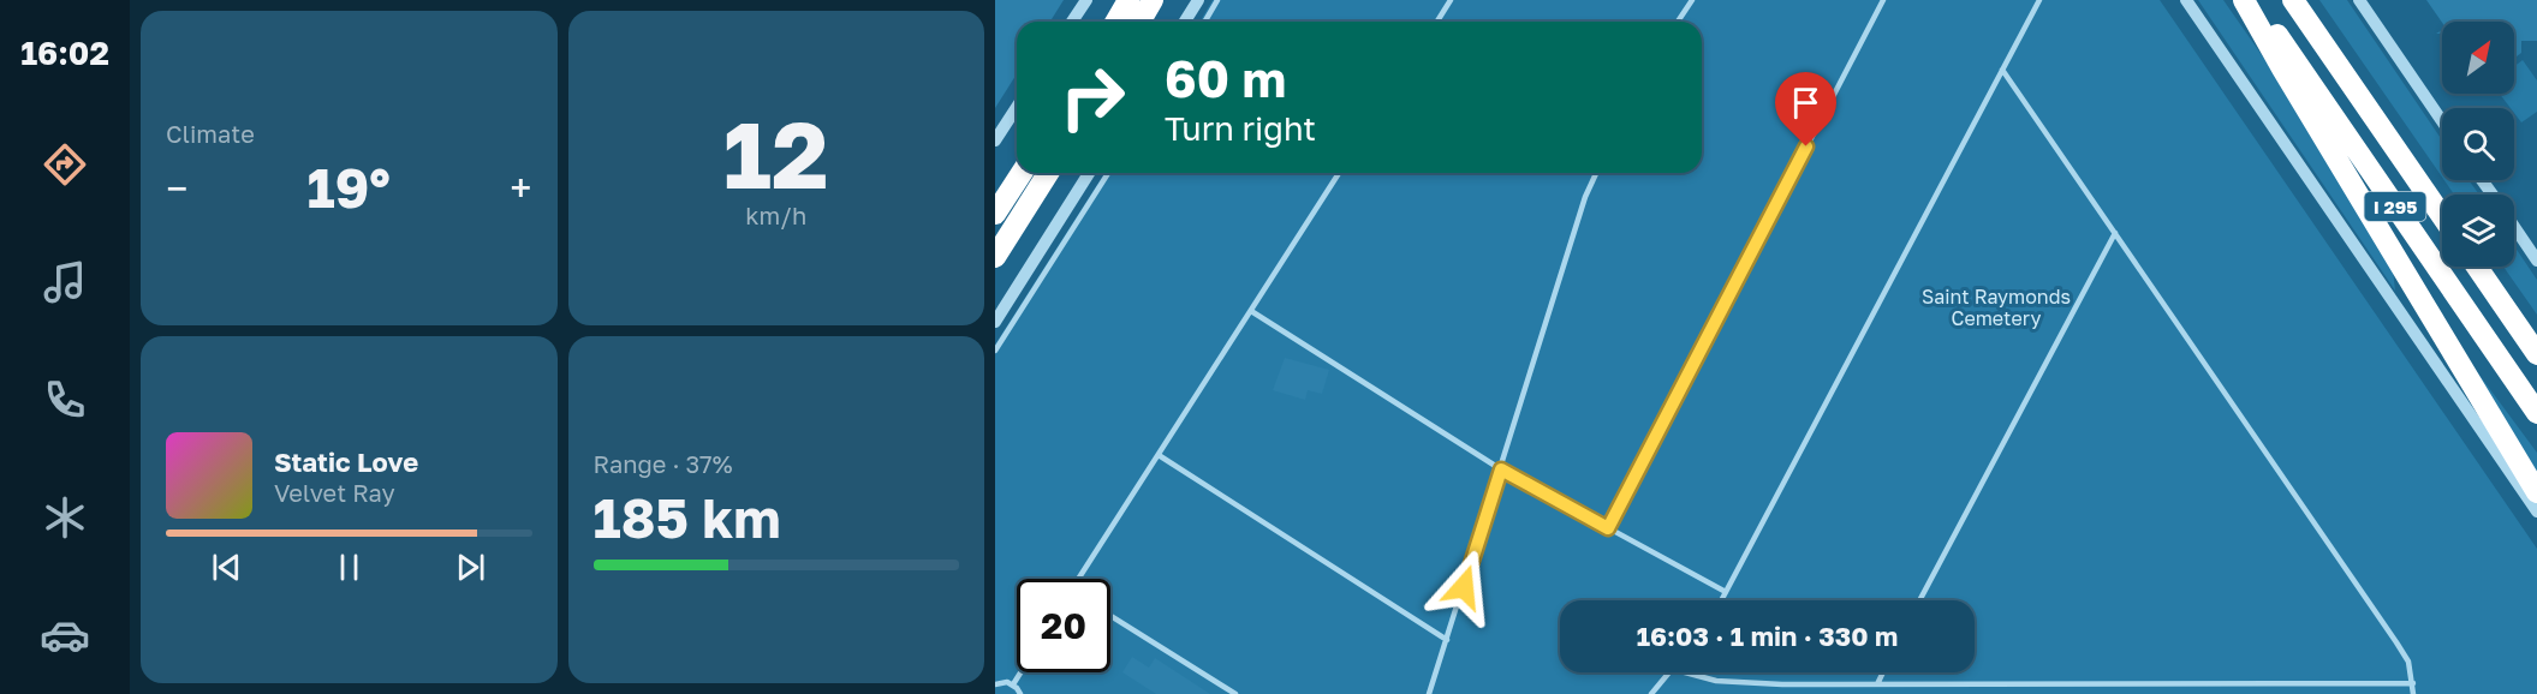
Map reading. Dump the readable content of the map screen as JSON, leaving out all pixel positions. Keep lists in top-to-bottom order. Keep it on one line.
{"streets":{"highway":["I 295"]},"parks":["Saint Raymonds Cemetery"],"north":"top right","page":{"tabs":"16:02","tile":["Climate",["12","km/h"],["Range · 37%","185 km"]],"turn":["60 m","Turn right"],"heat":["−","19°","+"],"song":["Static Love","Velvet Ray"],"limit":"20","trip":"16:03 · 1 min · 330 m"}}
